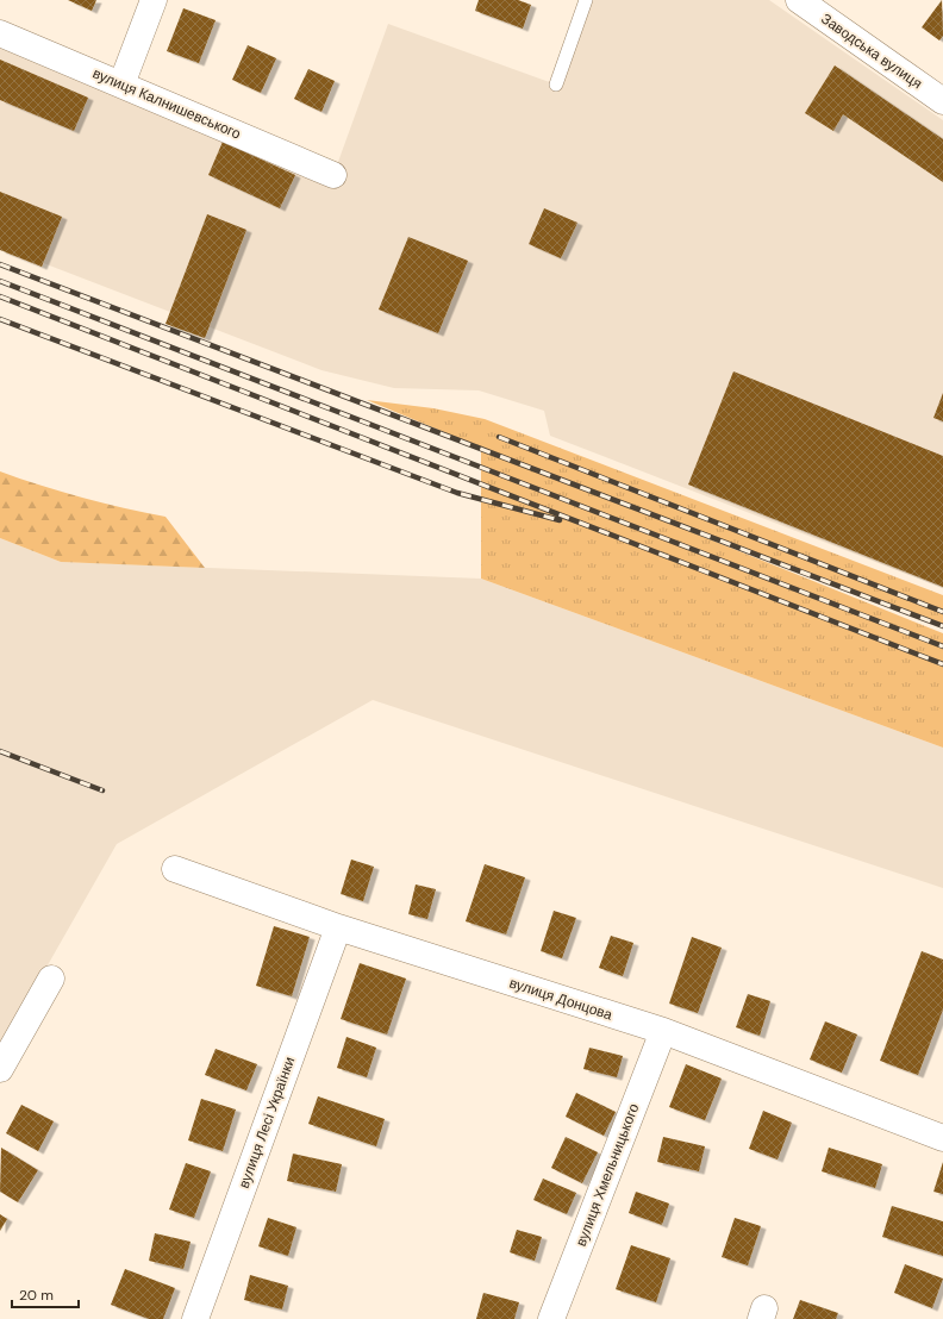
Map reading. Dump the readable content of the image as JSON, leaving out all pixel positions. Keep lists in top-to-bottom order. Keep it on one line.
{"streets":{"street":["Заводська вулиця","вулиця Калнишевського","вулиця Донцова","вулиця Лесі Українки","вулиця Хмельницького"]},"crossings":[["вулиця Донцова","вулиця Лесі Українки"],["вулиця Донцова","вулиця Хмельницького"]],"scale_bar":"20 m"}
